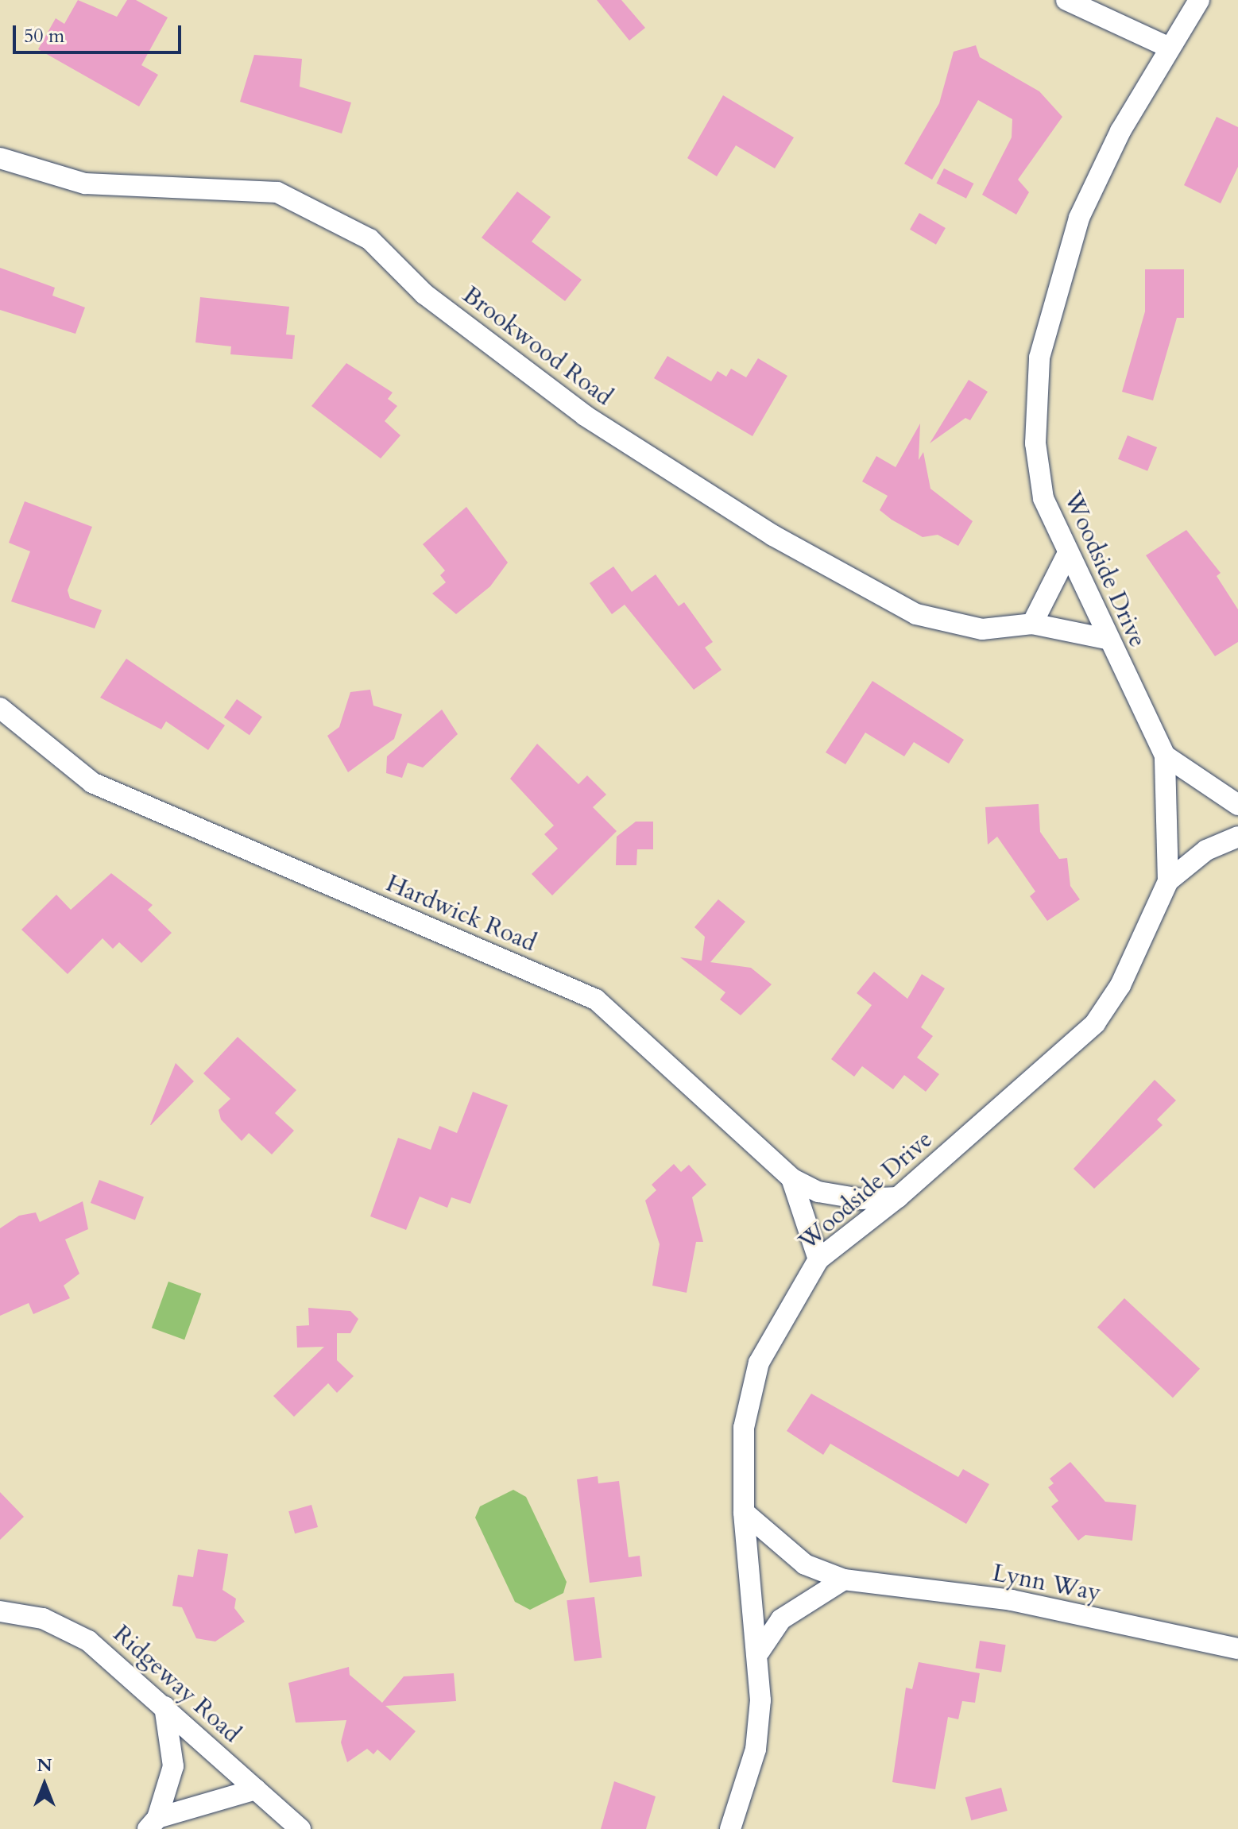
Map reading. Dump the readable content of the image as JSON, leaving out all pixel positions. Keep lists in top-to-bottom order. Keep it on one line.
{"streets":{"street":["Brookwood Road","Woodside Drive","Hardwick Road","Lynn Way","Ridgeway Road"]},"crossings":[["Brookwood Road","Woodside Drive"],["Woodside Drive","Hardwick Road"],["Woodside Drive","Lynn Way"]],"scale_bar":"50 m","north":"top"}
